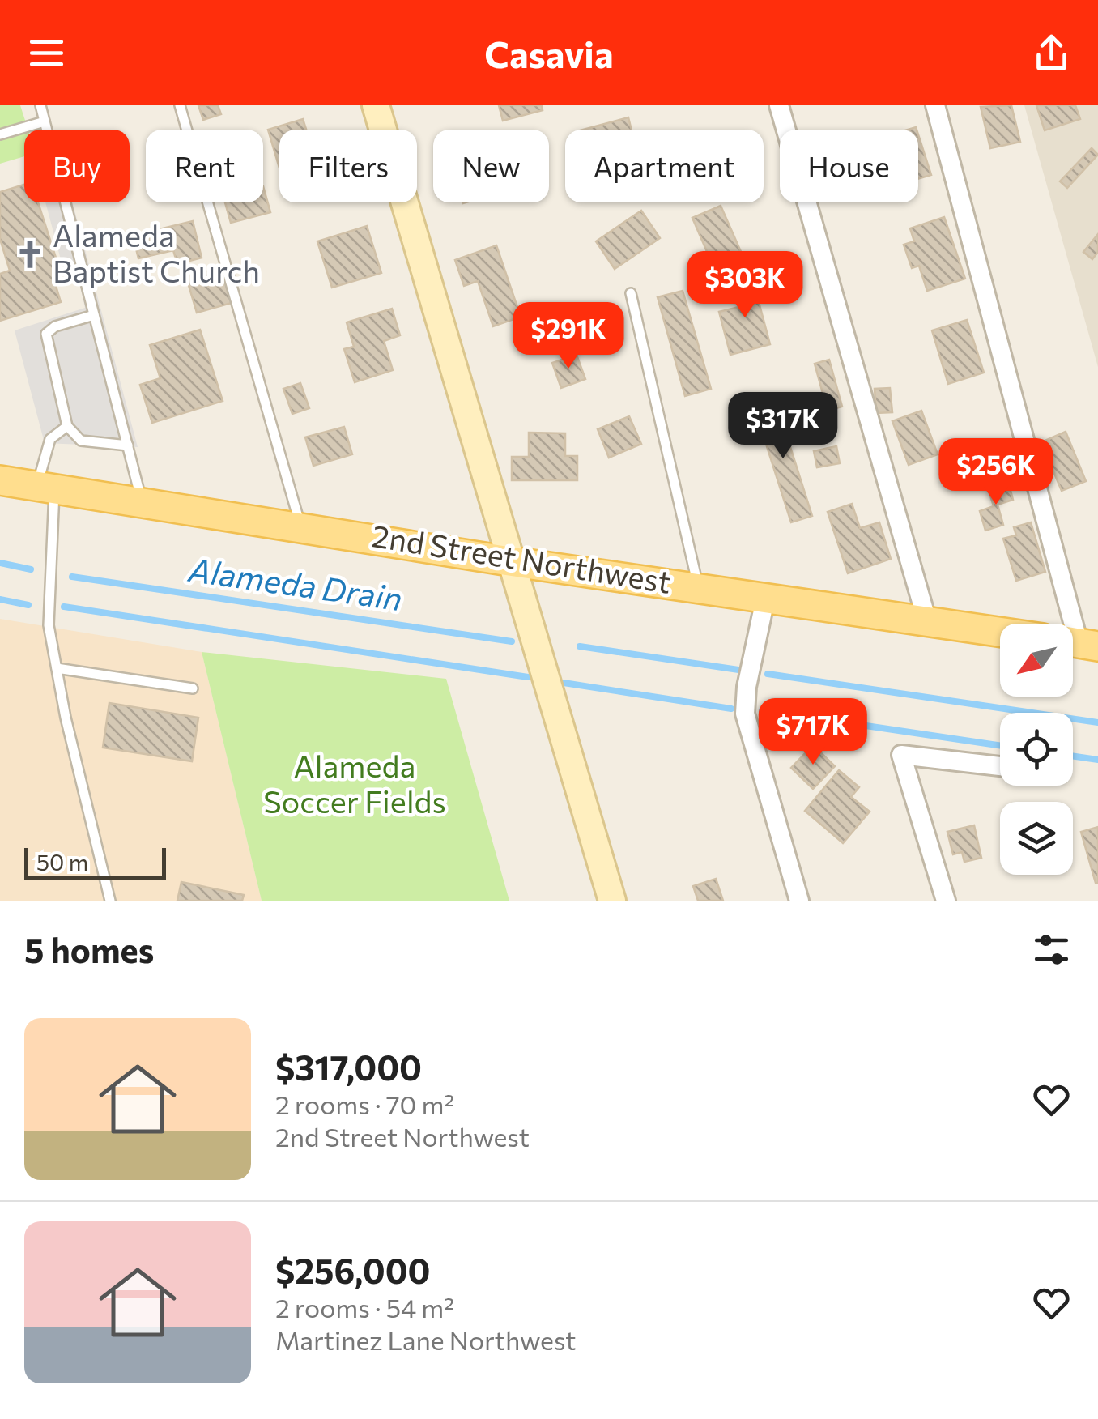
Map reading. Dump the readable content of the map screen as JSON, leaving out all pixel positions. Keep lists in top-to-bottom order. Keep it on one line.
{"streets":{"main road":["2nd Street Northwest"]},"water":["Alameda Drain"],"parks":["Alameda Soccer Fields"],"places":{"church":["Alameda Baptist Church"]},"scale_bar":"50 m","north":"bottom left","page":{"header":"Casavia","chip":["Buy","Rent","Filters","New","Apartment","House"],"price":["$303K","$291K","$317K","$256K","$717K"],"scale":"50 m","heading":"5 homes","list":[{"name":"$317,000","note":"2 rooms · 70 m² · 2nd Street Northwest"},{"name":"$256,000","note":"2 rooms · 54 m² · Martinez Lane Northwest"}]}}
